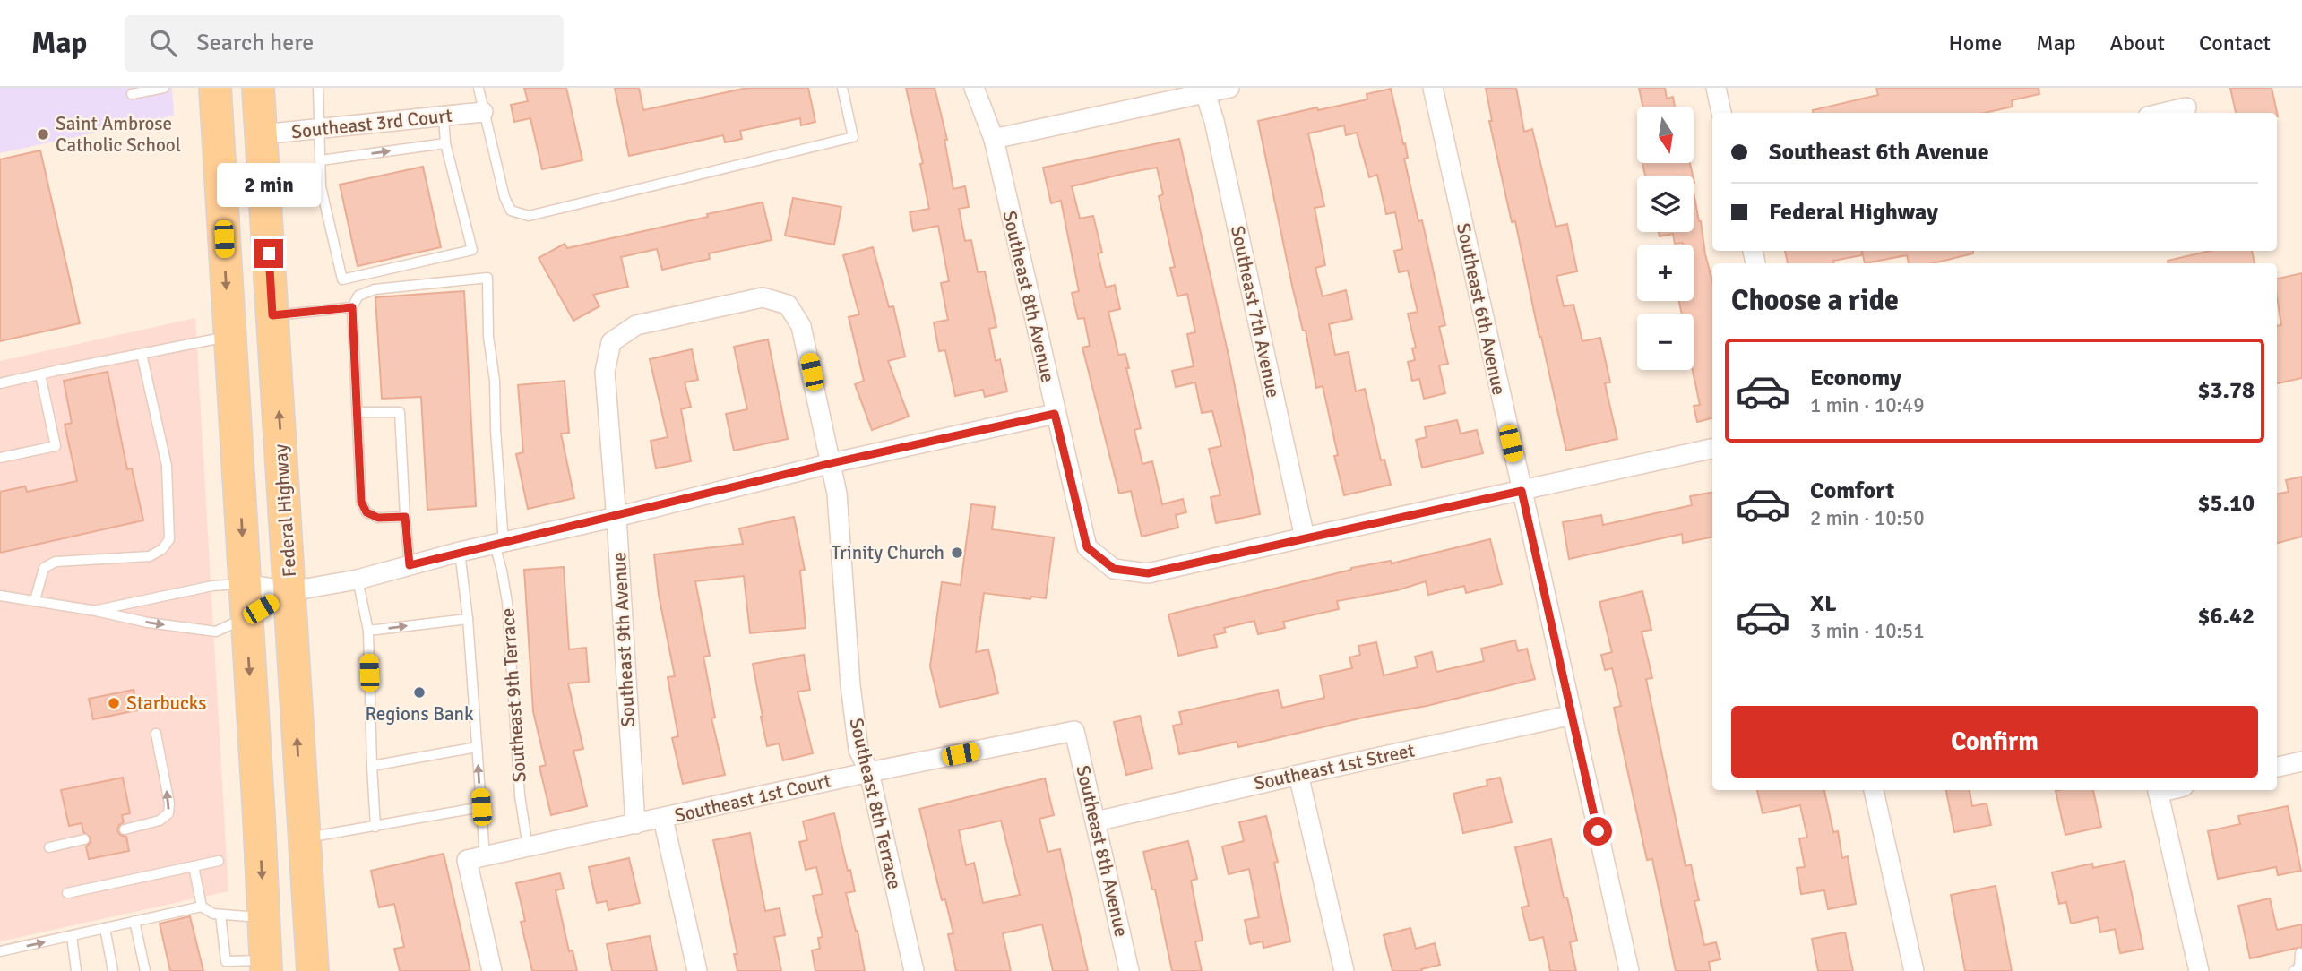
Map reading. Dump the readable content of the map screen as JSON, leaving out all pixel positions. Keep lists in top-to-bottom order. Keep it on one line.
{"streets":{"main road":["Federal Highway"],"street":["Southeast 3rd Court","Southeast 8th Avenue","Southeast 6th Avenue","Southeast 7th Avenue","Southeast 9th Avenue","Southeast 1st Street","Southeast 1st Court","Southeast 8th Terrace"],"lane":["Southeast 9th Terrace"]},"crossings":[["Southeast 3rd Court","Federal Highway"],["Southeast 8th Avenue","Southeast 7th Avenue"],["Southeast 8th Avenue","Southeast 1st Street"],["Southeast 8th Avenue","Southeast 1st Court"],["Southeast 6th Avenue","Southeast 1st Street"],["Southeast 9th Avenue","Southeast 1st Court"],["Southeast 9th Avenue","Southeast 8th Terrace"],["Southeast 9th Terrace","Southeast 1st Court"],["Southeast 1st Court","Southeast 8th Terrace"]],"places":["Saint Ambrose Catholic School","Trinity Church","Regions Bank","Starbucks"],"north":"bottom","page":{"header":"Map","search":"Search here","nav":["Home","Map","About","Contact"],"map_buttons":["+","−"],"banner":["Southeast 6th Avenue","Federal Highway"],"bubble":"2 min","heading":"Choose a ride","list":[{"name":"Economy","note":"1 min · 10:49","value":"$3.78"},{"name":"Comfort","note":"2 min · 10:50","value":"$5.10"},{"name":"XL","note":"3 min · 10:51","value":"$6.42"}],"buttons":"Confirm"}}
